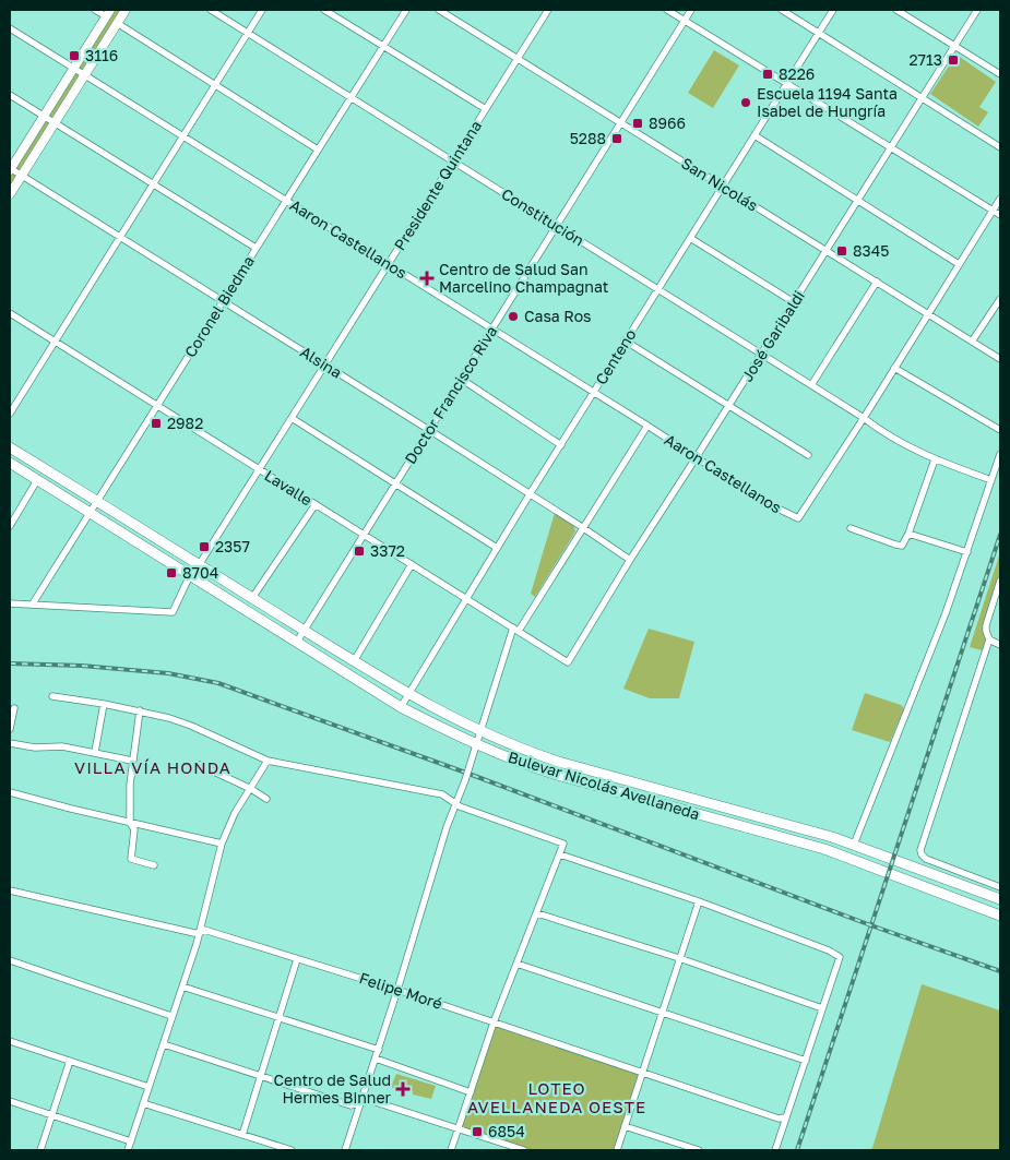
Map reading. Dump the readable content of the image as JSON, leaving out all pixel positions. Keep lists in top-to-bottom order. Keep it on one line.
{"streets":{"main road":["Bulevar Nicolás Avellaneda"],"street":["San Nicolás","Presidente Quintana","Constitución","Aaron Castellanos","Coronel Biedma","José Garibaldi","Centeno","Alsina","Doctor Francisco Riva","Lavalle","Felipe Moré"]},"crossings":[["San Nicolás","Presidente Quintana"],["San Nicolás","José Garibaldi"],["San Nicolás","Centeno"],["San Nicolás","Doctor Francisco Riva"],["Presidente Quintana","Constitución"],["Presidente Quintana","Aaron Castellanos"],["Presidente Quintana","Coronel Biedma"],["Presidente Quintana","Alsina"],["Presidente Quintana","Lavalle"],["Presidente Quintana","Bulevar Nicolás Avellaneda"],["Constitución","Aaron Castellanos"],["Constitución","Coronel Biedma"],["Constitución","José Garibaldi"],["Constitución","Centeno"],["Constitución","Doctor Francisco Riva"],["Aaron Castellanos","Coronel Biedma"],["Aaron Castellanos","José Garibaldi"],["Aaron Castellanos","Centeno"],["Aaron Castellanos","Doctor Francisco Riva"],["Coronel Biedma","Alsina"],["Coronel Biedma","Lavalle"],["Coronel Biedma","Bulevar Nicolás Avellaneda"],["José Garibaldi","Alsina"],["José Garibaldi","Lavalle"],["Centeno","Alsina"],["Centeno","Lavalle"],["Centeno","Bulevar Nicolás Avellaneda"],["Alsina","Doctor Francisco Riva"],["Doctor Francisco Riva","Lavalle"],["Doctor Francisco Riva","Bulevar Nicolás Avellaneda"]],"districts":["VILLA VÍA HONDA","LOTEO AVELLANEDA OESTE"],"places":{"transit":["3116","2713","8226","8966","5288","8345","2982","2357","3372","8704","6854"],"other":["Escuela 1194 Santa Isabel de Hungría","Casa Ros"],"health":["Centro de Salud San Marcelino Champagnat","Centro de Salud Hermes Binner"]}}
